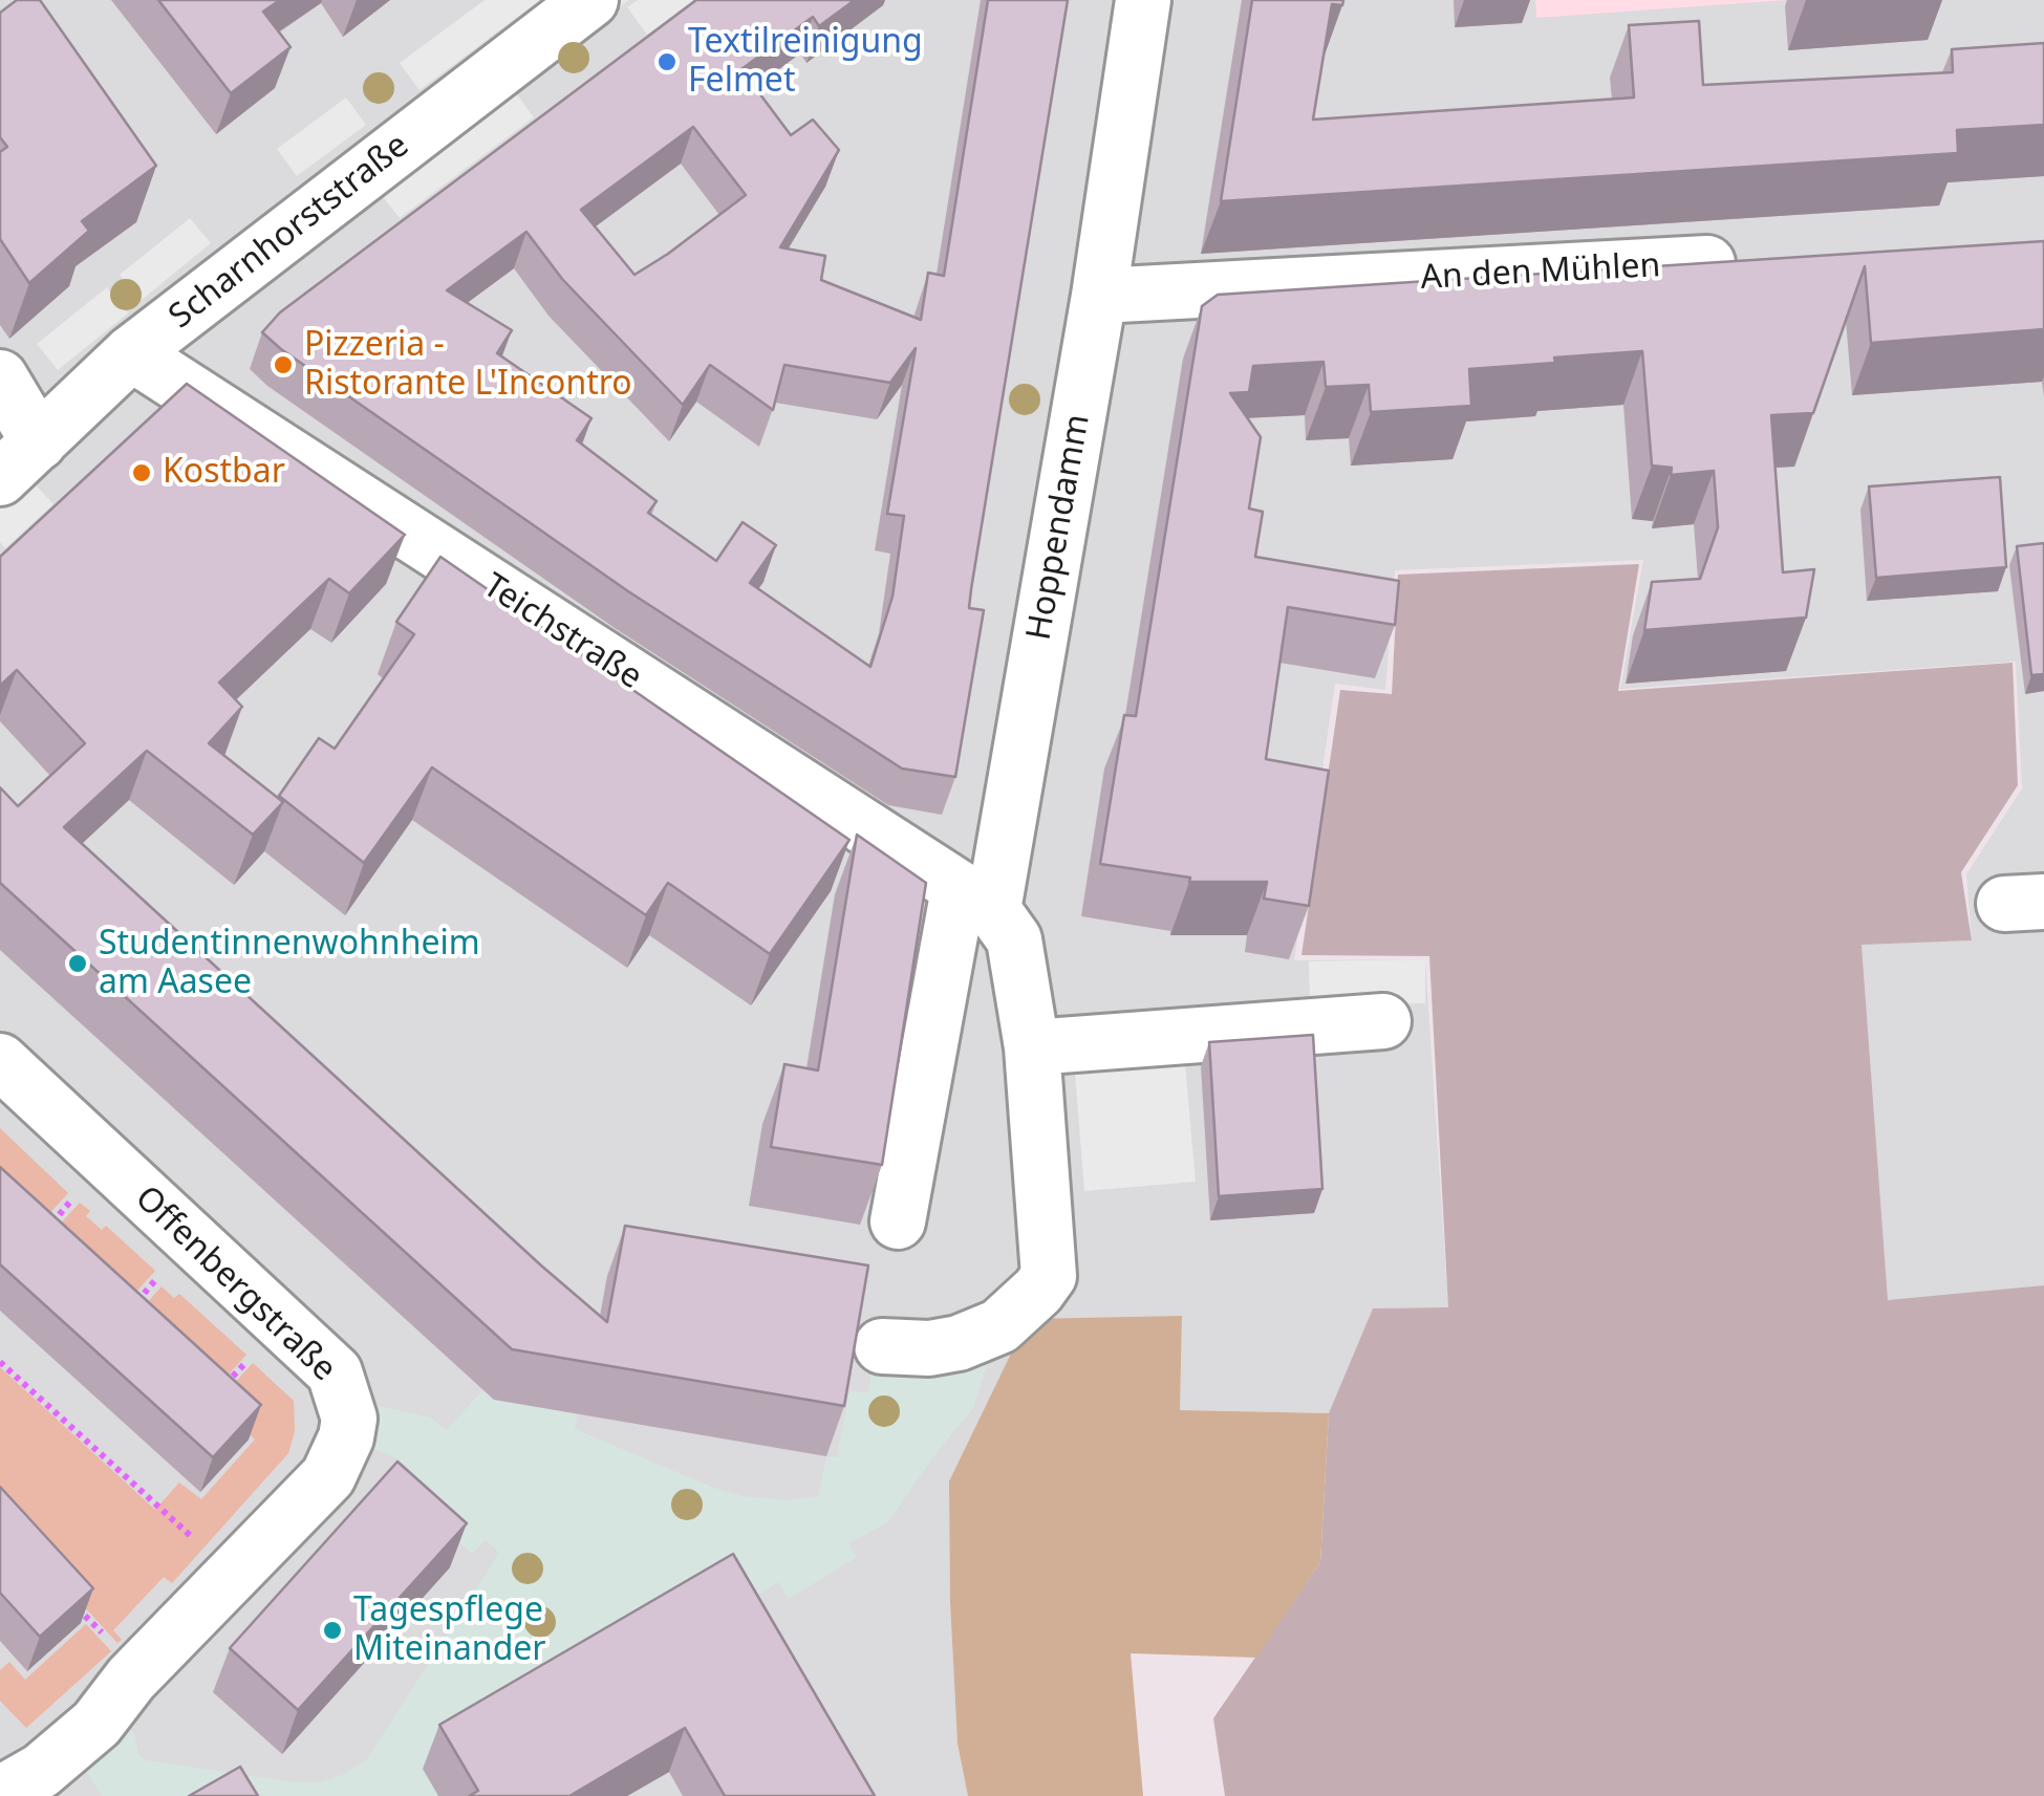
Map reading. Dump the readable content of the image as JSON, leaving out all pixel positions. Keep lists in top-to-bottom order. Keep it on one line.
{"streets":{"street":["Scharnhorststraße","An den Mühlen","Hoppendamm","Teichstraße","Offenbergstraße"]},"crossings":[["Scharnhorststraße","Teichstraße"],["An den Mühlen","Hoppendamm"],["Hoppendamm","Teichstraße"]],"places":["Textilreinigung Felmet","Pizzeria - Ristorante L'Incontro","Kostbar","Studentinnenwohnheim am Aasee","Tagespflege Miteinander"]}
